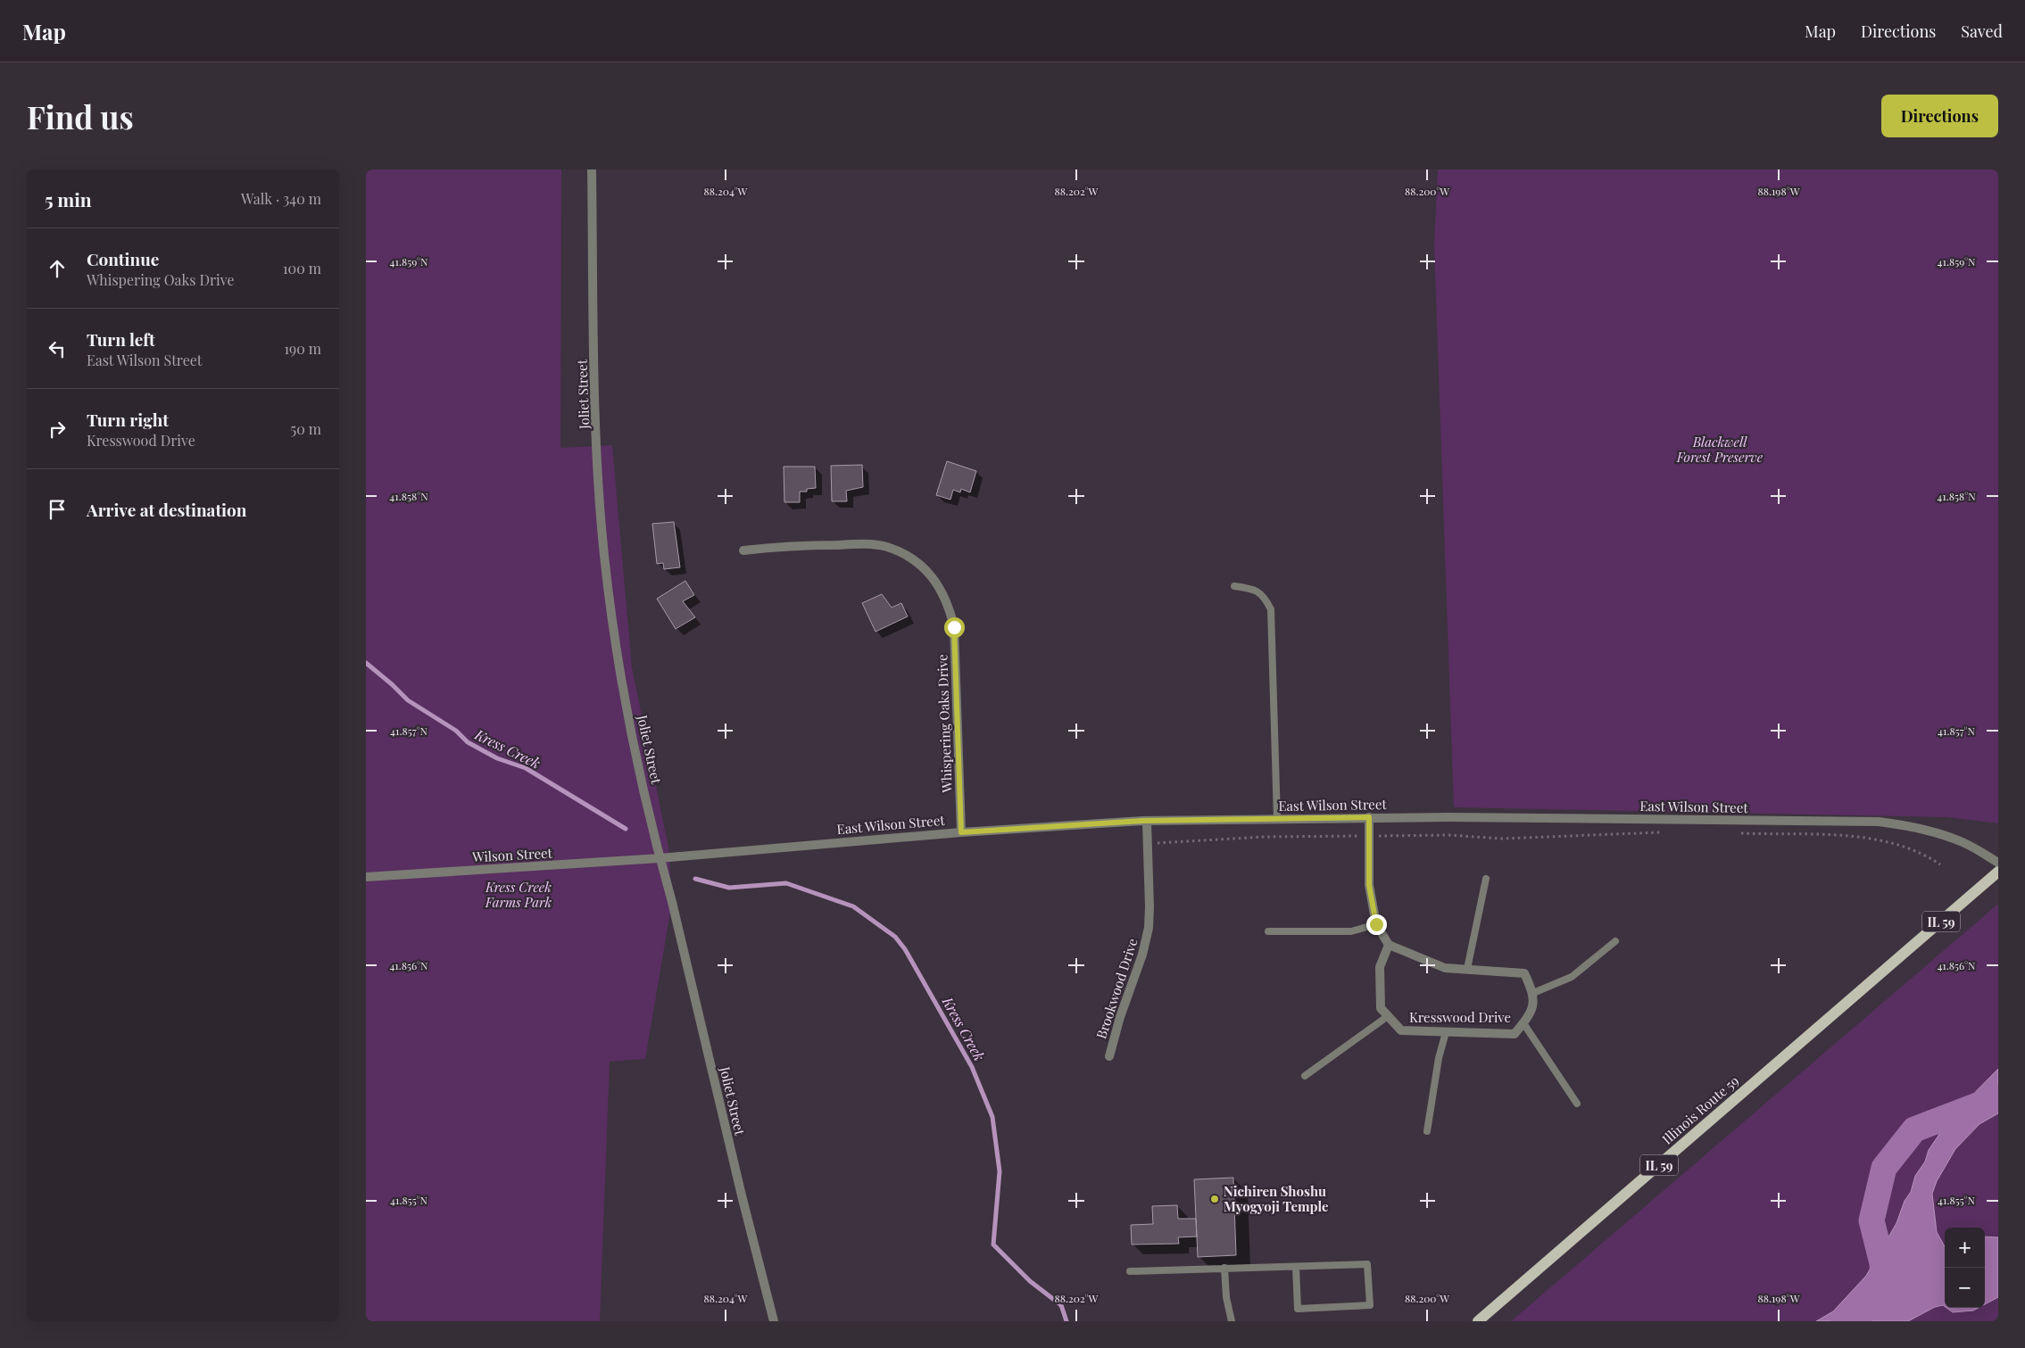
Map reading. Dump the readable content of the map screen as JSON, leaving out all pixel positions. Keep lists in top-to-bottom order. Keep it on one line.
{"streets":{"main road":["IL 59","Illinois Route 59"],"street":["Joliet Street","Whispering Oaks Drive","East Wilson Street","Wilson Street","Brookwood Drive","Kresswood Drive"]},"crossings":[["Joliet Street","East Wilson Street"],["Joliet Street","Wilson Street"],["Whispering Oaks Drive","East Wilson Street"],["East Wilson Street","Wilson Street"],["East Wilson Street","Brookwood Drive"]],"water":["Kress Creek"],"parks":["Blackwell Forest Preserve","Kress Creek Farms Park"],"places":["Nichiren Shoshu Myogyoji Temple"],"page":{"header":"Map","nav":["Map","Directions","Saved"],"buttons":"Directions","title":"Find us","heading":["5 min","Walk · 340 m"],"list":[["Continue","Whispering Oaks Drive","100 m"],["Turn left","East Wilson Street","190 m"],["Turn right","Kresswood Drive","50 m"],"Arrive at destination"],"map_buttons":["+","−"]},"coordinates":["88.204°W","88.202°W","88.200°W","88.198°W","41.859°N","41.858°N","41.857°N","41.856°N","41.855°N"]}
